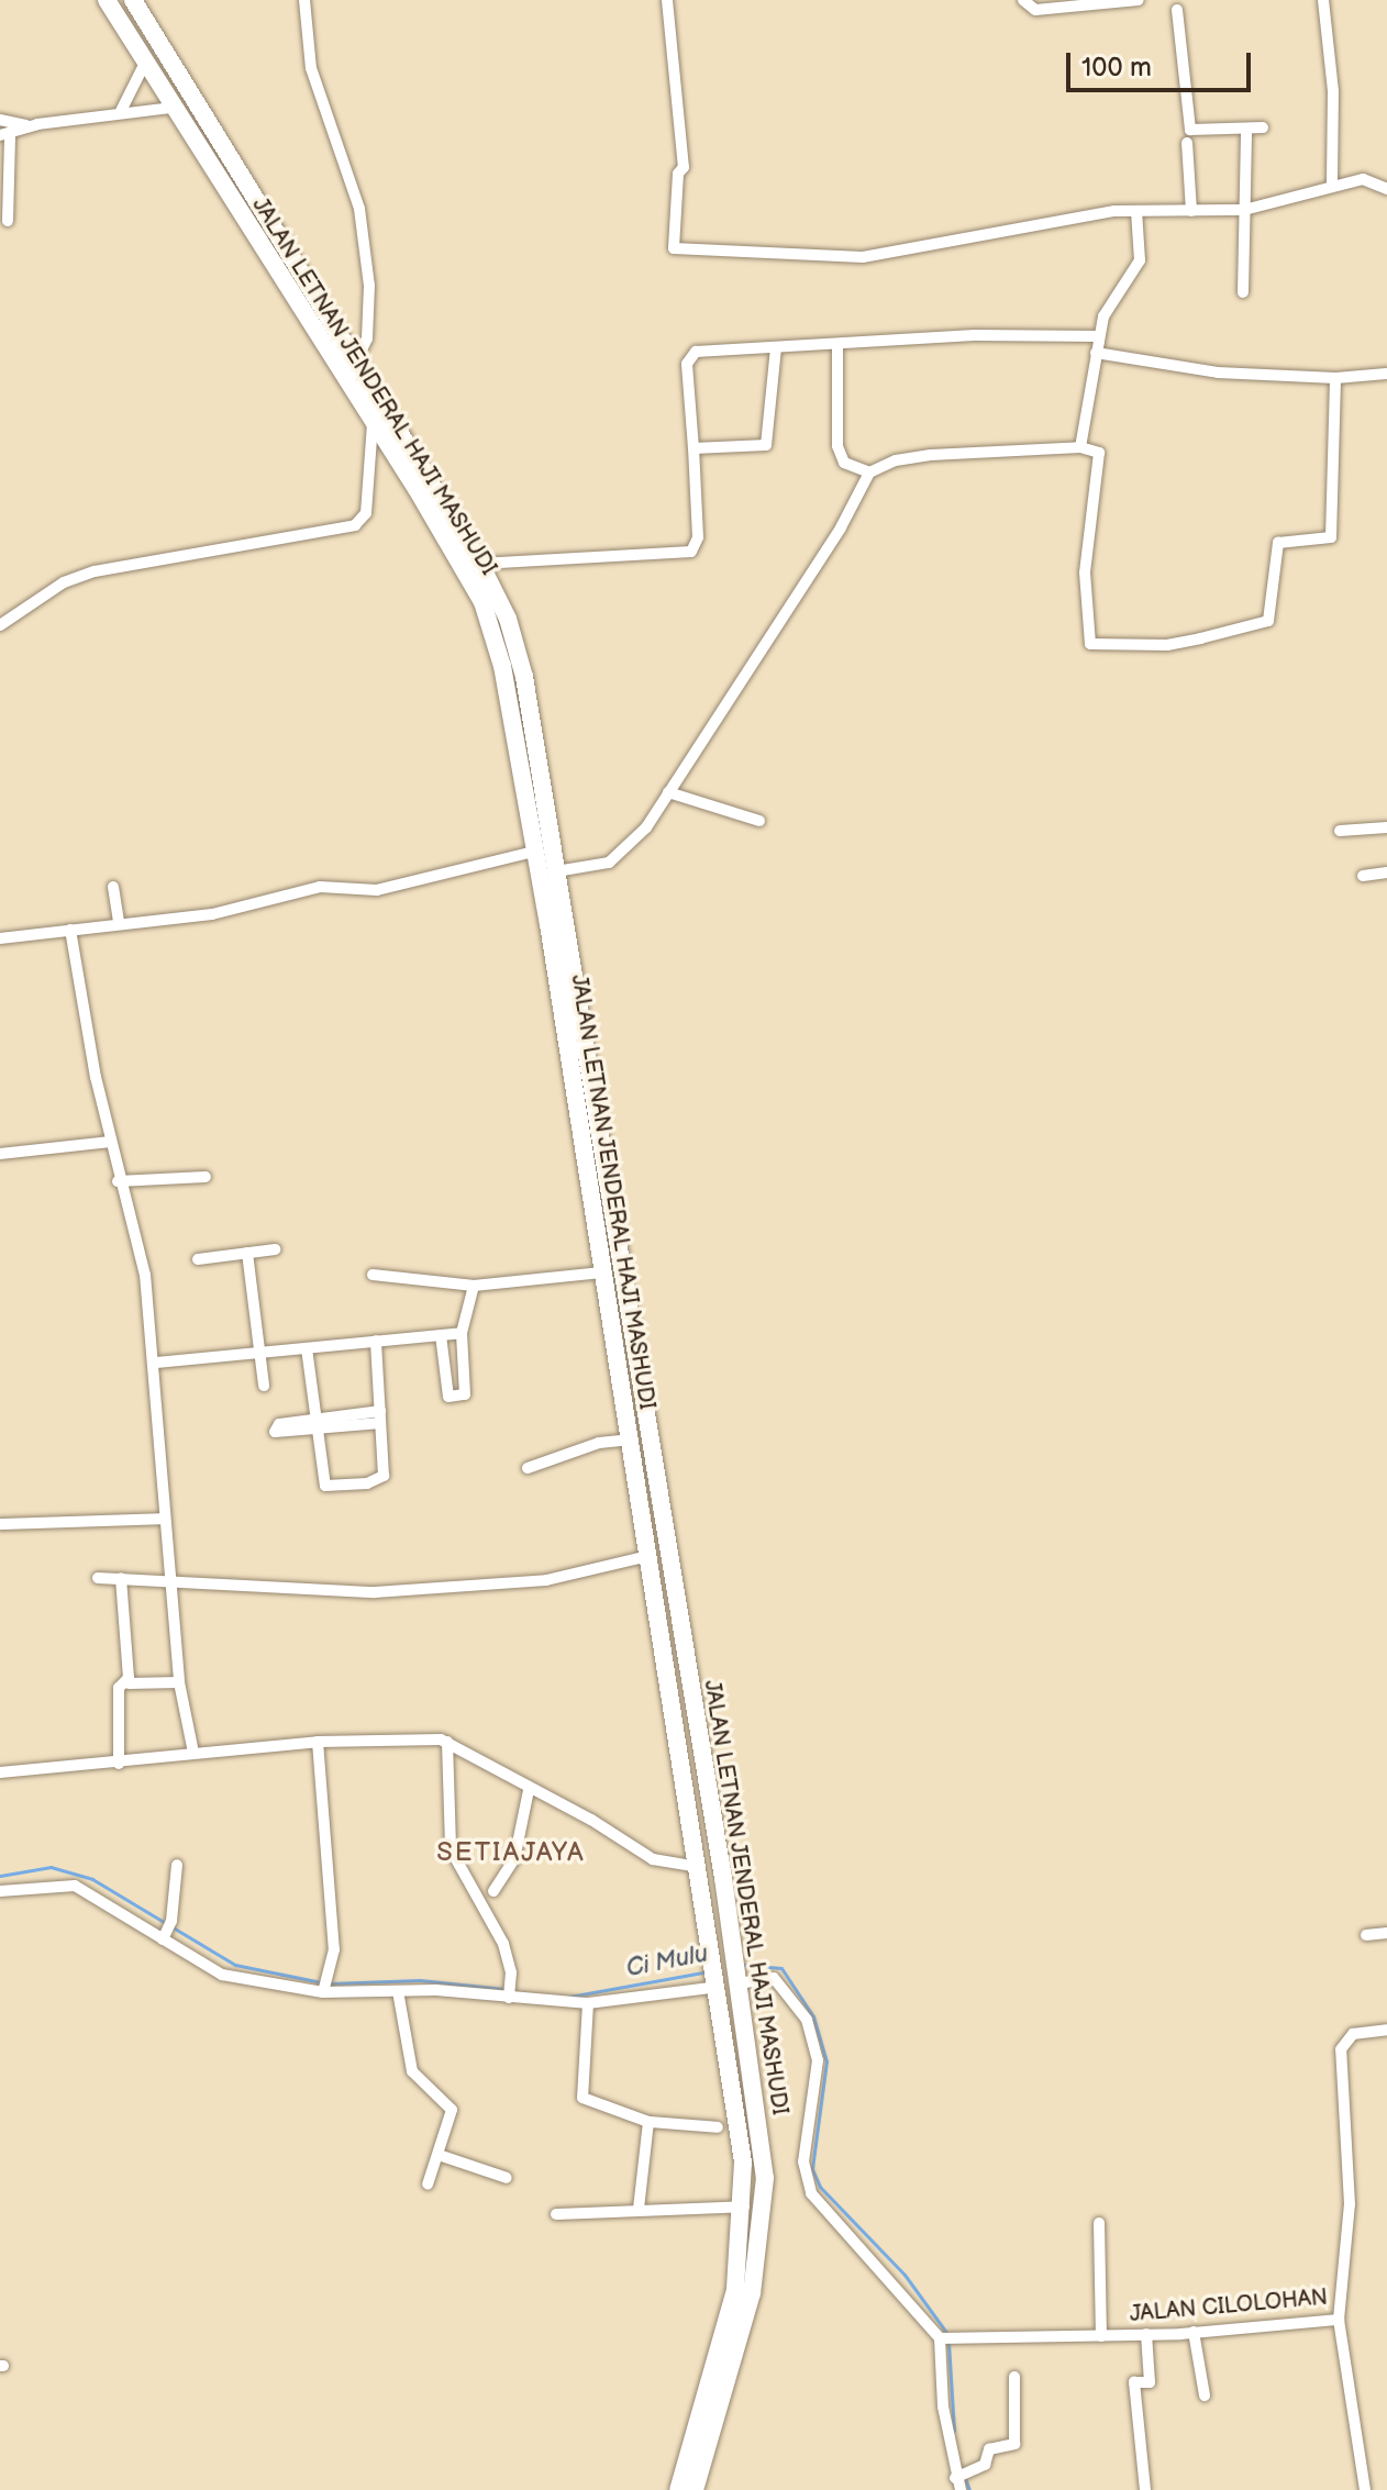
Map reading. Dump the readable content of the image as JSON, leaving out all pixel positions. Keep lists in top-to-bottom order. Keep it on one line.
{"streets":{"main road":["JALAN LETNAN JENDERAL HAJI MASHUDI"],"street":["JALAN CILOLOHAN"]},"districts":["SETIAJAYA"],"water":["Ci Mulu"],"scale_bar":"100 m"}
